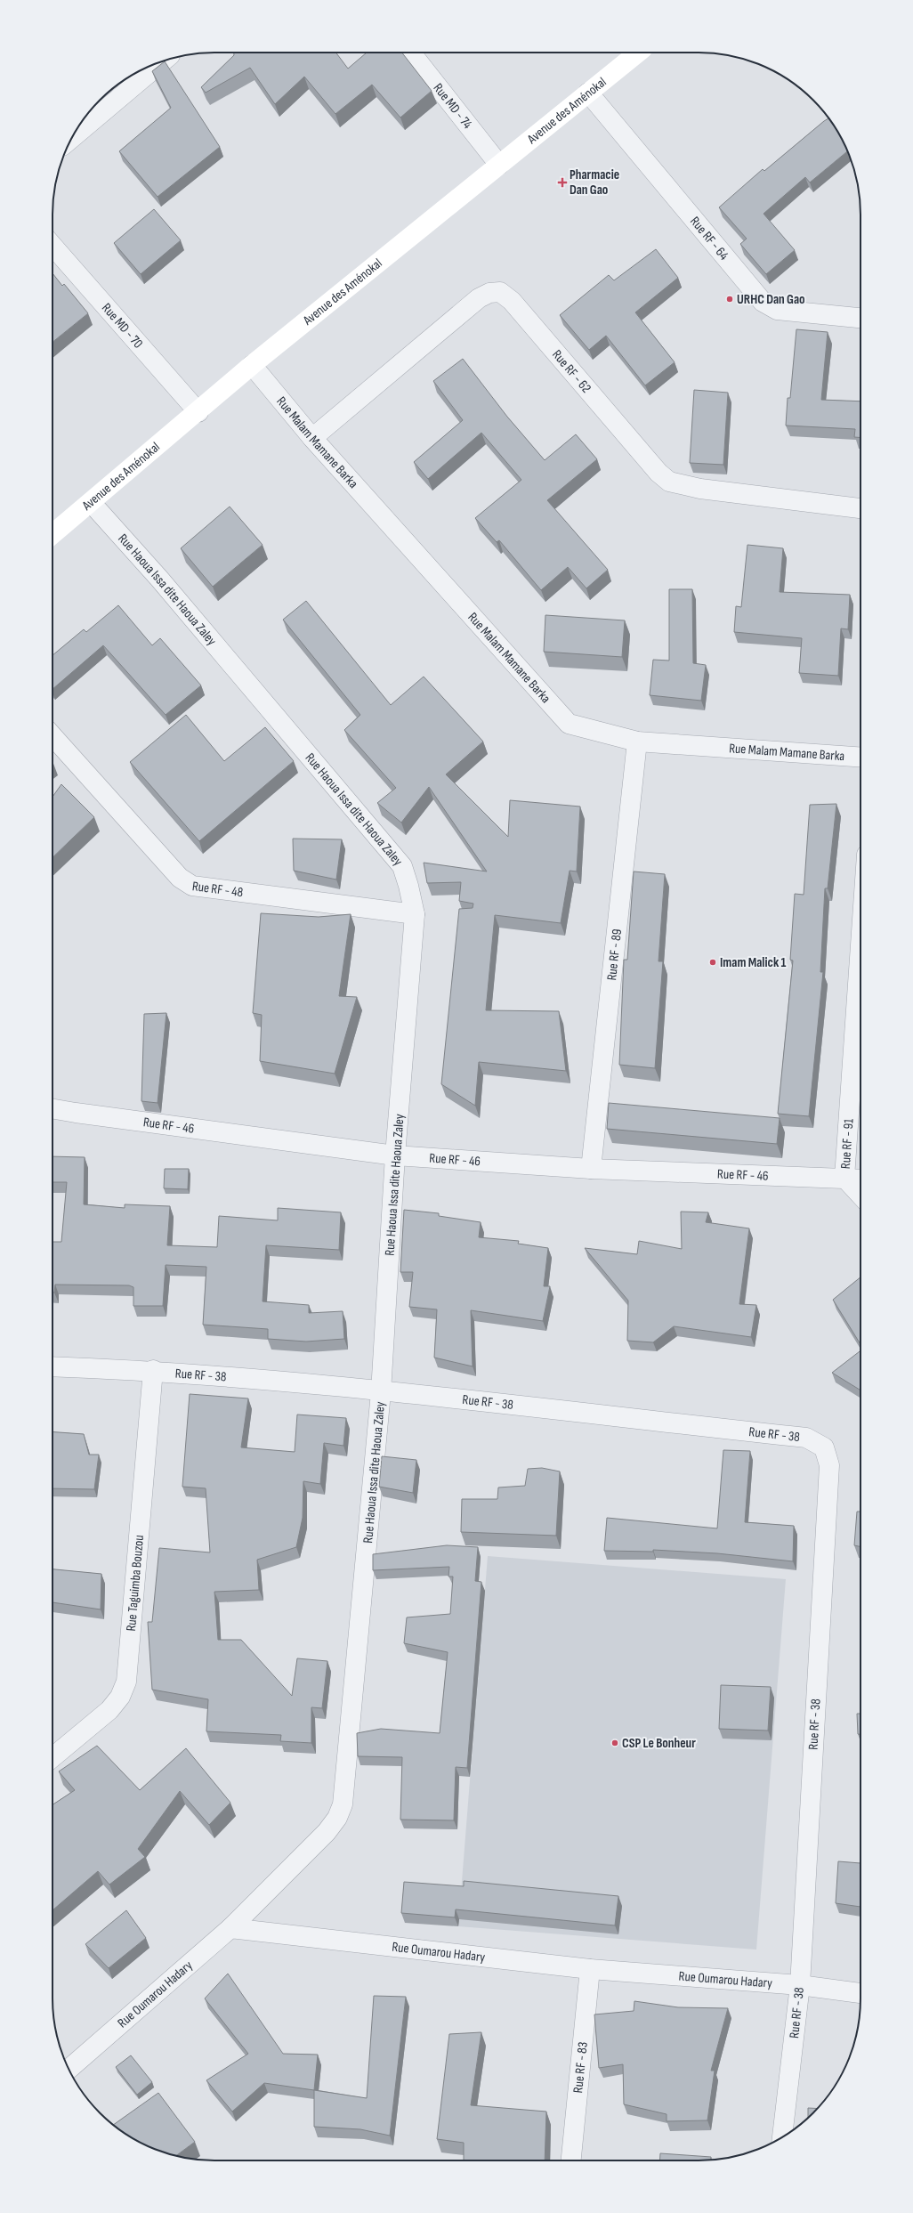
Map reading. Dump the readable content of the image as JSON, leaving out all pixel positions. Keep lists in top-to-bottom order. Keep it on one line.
{"streets":{"main road":["Avenue des Aménokal"],"street":["Rue MD - 74","Rue RF - 64","Rue MD - 70","Rue RF - 62","Rue Malam Mamane Barka","Rue Haoua Issa dite Haoua Zaley","Rue RF - 48","Rue RF - 89","Rue RF - 46","Rue RF - 91","Rue RF - 38","Rue Taguimba Bouzou","Rue Oumarou Hadary","Rue RF - 83"]},"crossings":[["Rue MD - 74","Avenue des Aménokal"],["Avenue des Aménokal","Rue RF - 64"],["Avenue des Aménokal","Rue MD - 70"],["Avenue des Aménokal","Rue Malam Mamane Barka"],["Rue RF - 62","Rue Malam Mamane Barka"],["Rue Malam Mamane Barka","Rue RF - 89"],["Rue Haoua Issa dite Haoua Zaley","Rue RF - 48"],["Rue Haoua Issa dite Haoua Zaley","Rue RF - 46"],["Rue Haoua Issa dite Haoua Zaley","Rue RF - 38"],["Rue Haoua Issa dite Haoua Zaley","Rue Oumarou Hadary"],["Rue RF - 89","Rue RF - 46"],["Rue RF - 46","Rue RF - 91"],["Rue RF - 38","Rue Taguimba Bouzou"],["Rue RF - 38","Rue Oumarou Hadary"],["Rue Oumarou Hadary","Rue RF - 83"]],"places":{"health":["Pharmacie Dan Gao"],"other":["URHC Dan Gao","Imam Malick 1","CSP Le Bonheur"]}}
